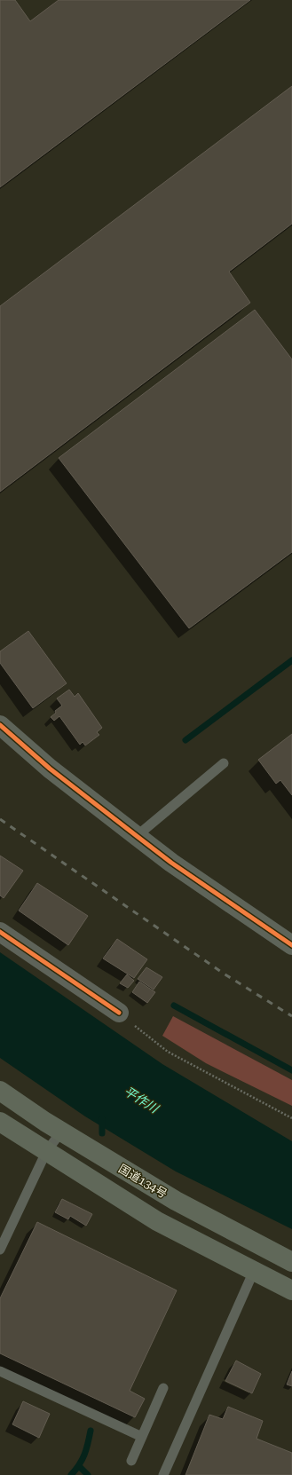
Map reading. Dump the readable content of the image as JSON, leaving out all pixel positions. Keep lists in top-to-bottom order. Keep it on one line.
{"streets":{"highway":["国道134号"]},"water":["平作川"]}
